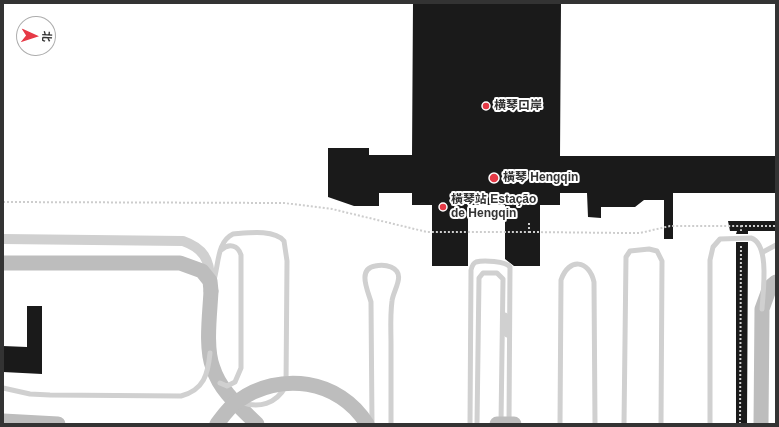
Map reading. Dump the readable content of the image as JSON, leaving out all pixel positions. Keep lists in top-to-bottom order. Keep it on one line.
{"places":["横琴口岸","橫琴 Hengqin","橫琴站 Estação de Hengqin"],"north":"right"}
